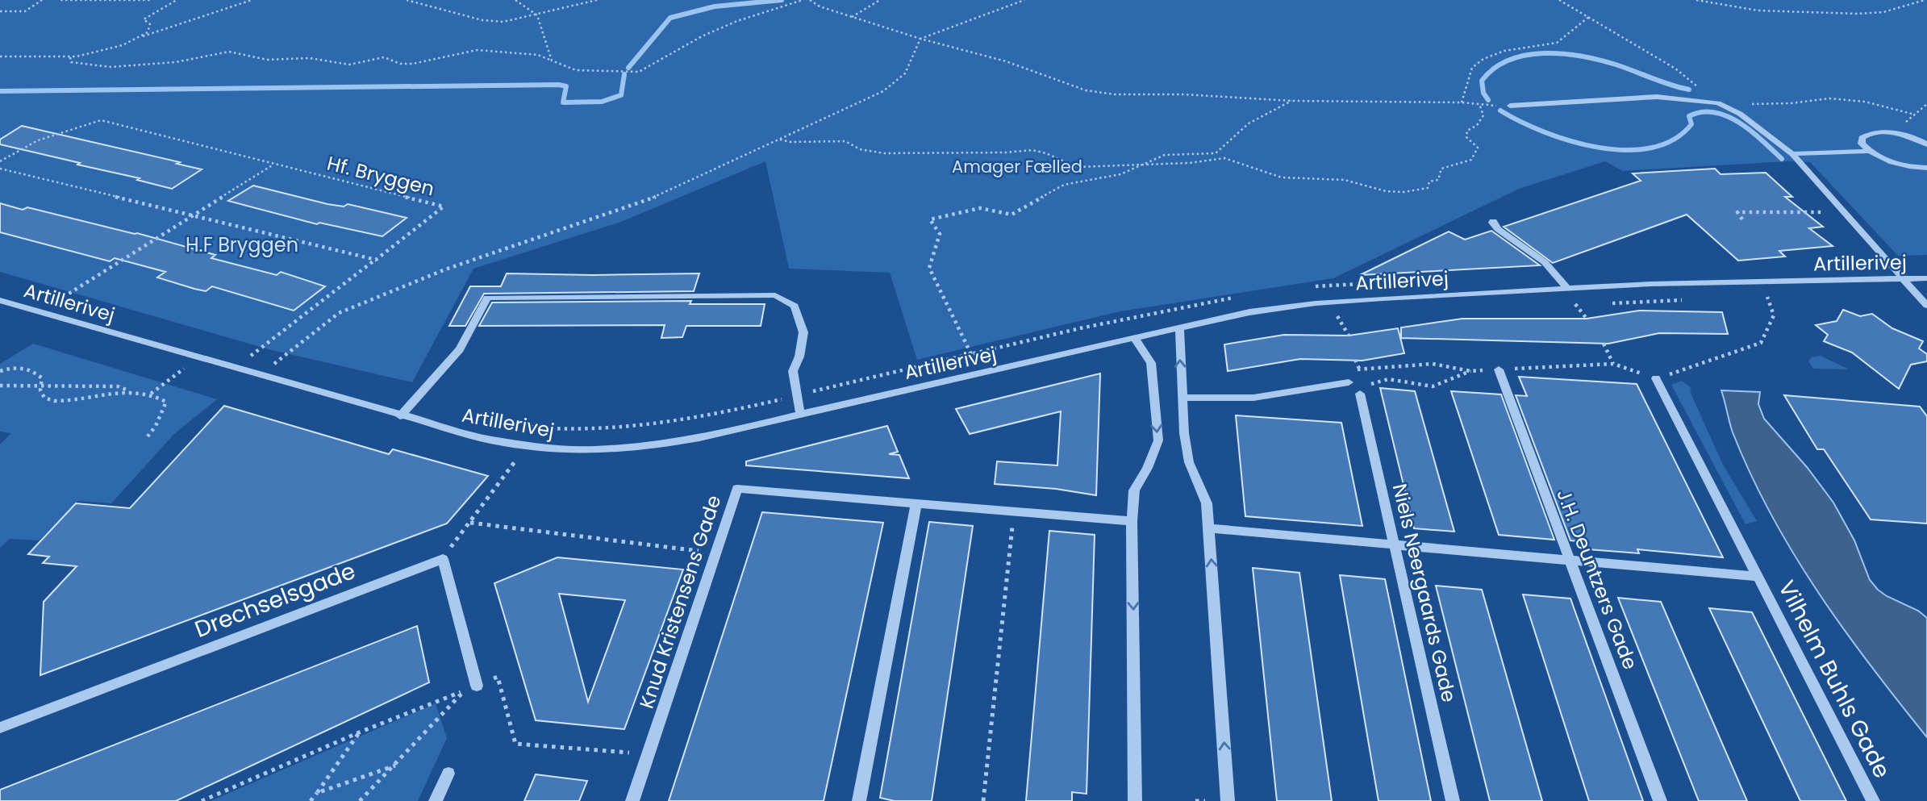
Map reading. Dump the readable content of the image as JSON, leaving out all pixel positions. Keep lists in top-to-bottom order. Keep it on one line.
{"streets":{"street":["Artillerivej","J.H. Deuntzers Gade","Niels Neergaards Gade","Drechselsgade","Knud Kristensens Gade","Vilhelm Buhls Gade"],"path":["Hf. Bryggen"]},"crossings":[["J.H. Deuntzers Gade","Vilhelm Buhls Gade"],["Niels Neergaards Gade","Vilhelm Buhls Gade"]],"parks":["Amager Fælled","H.F Bryggen"]}
